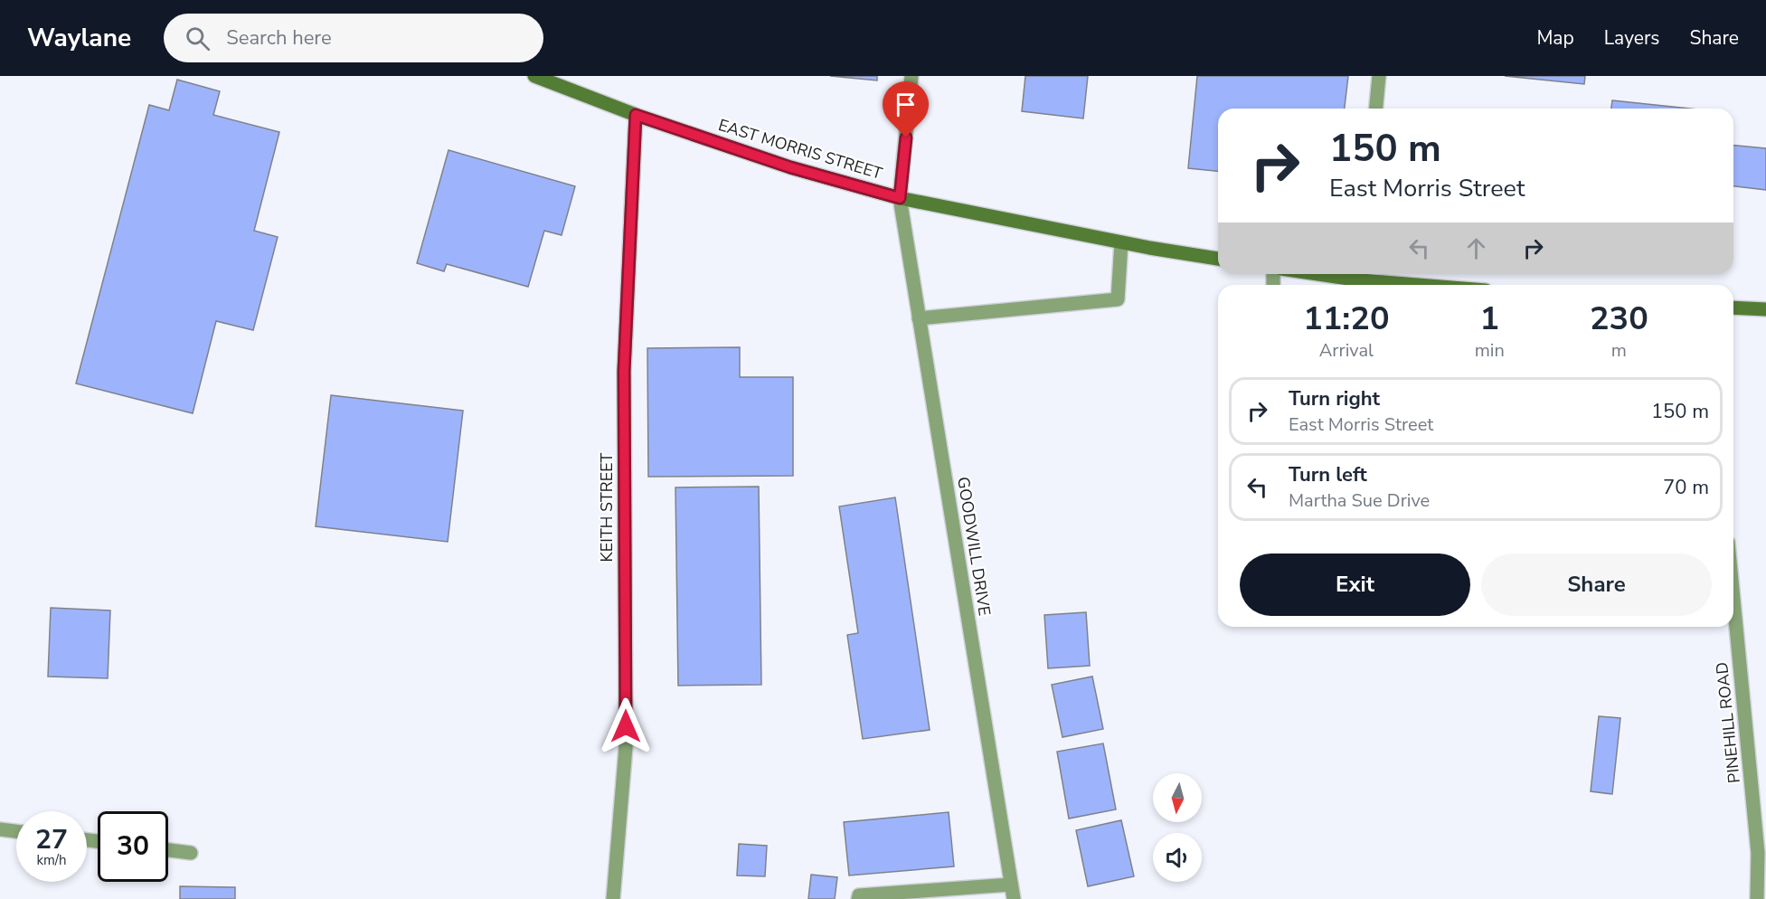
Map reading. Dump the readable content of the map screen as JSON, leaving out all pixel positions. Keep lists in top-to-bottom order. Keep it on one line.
{"streets":{"main road":["EAST MORRIS STREET"],"street":["KEITH STREET","GOODWILL DRIVE","PINEHILL ROAD"]},"crossings":[["EAST MORRIS STREET","KEITH STREET"],["EAST MORRIS STREET","GOODWILL DRIVE"]],"north":"bottom","page":{"header":"Waylane","search":"Search here","nav":["Map","Layers","Share"],"turn":["150 m","East Morris Street"],"eta":["11:20","Arrival","1","min","230","m"],"list":[{"name":"Turn right","note":"East Morris Street","value":"150 m"},{"name":"Turn left","note":"Martha Sue Drive","value":"70 m"}],"buttons":["Exit","Share"],"speed":"27 km/h","limit":"30"}}
